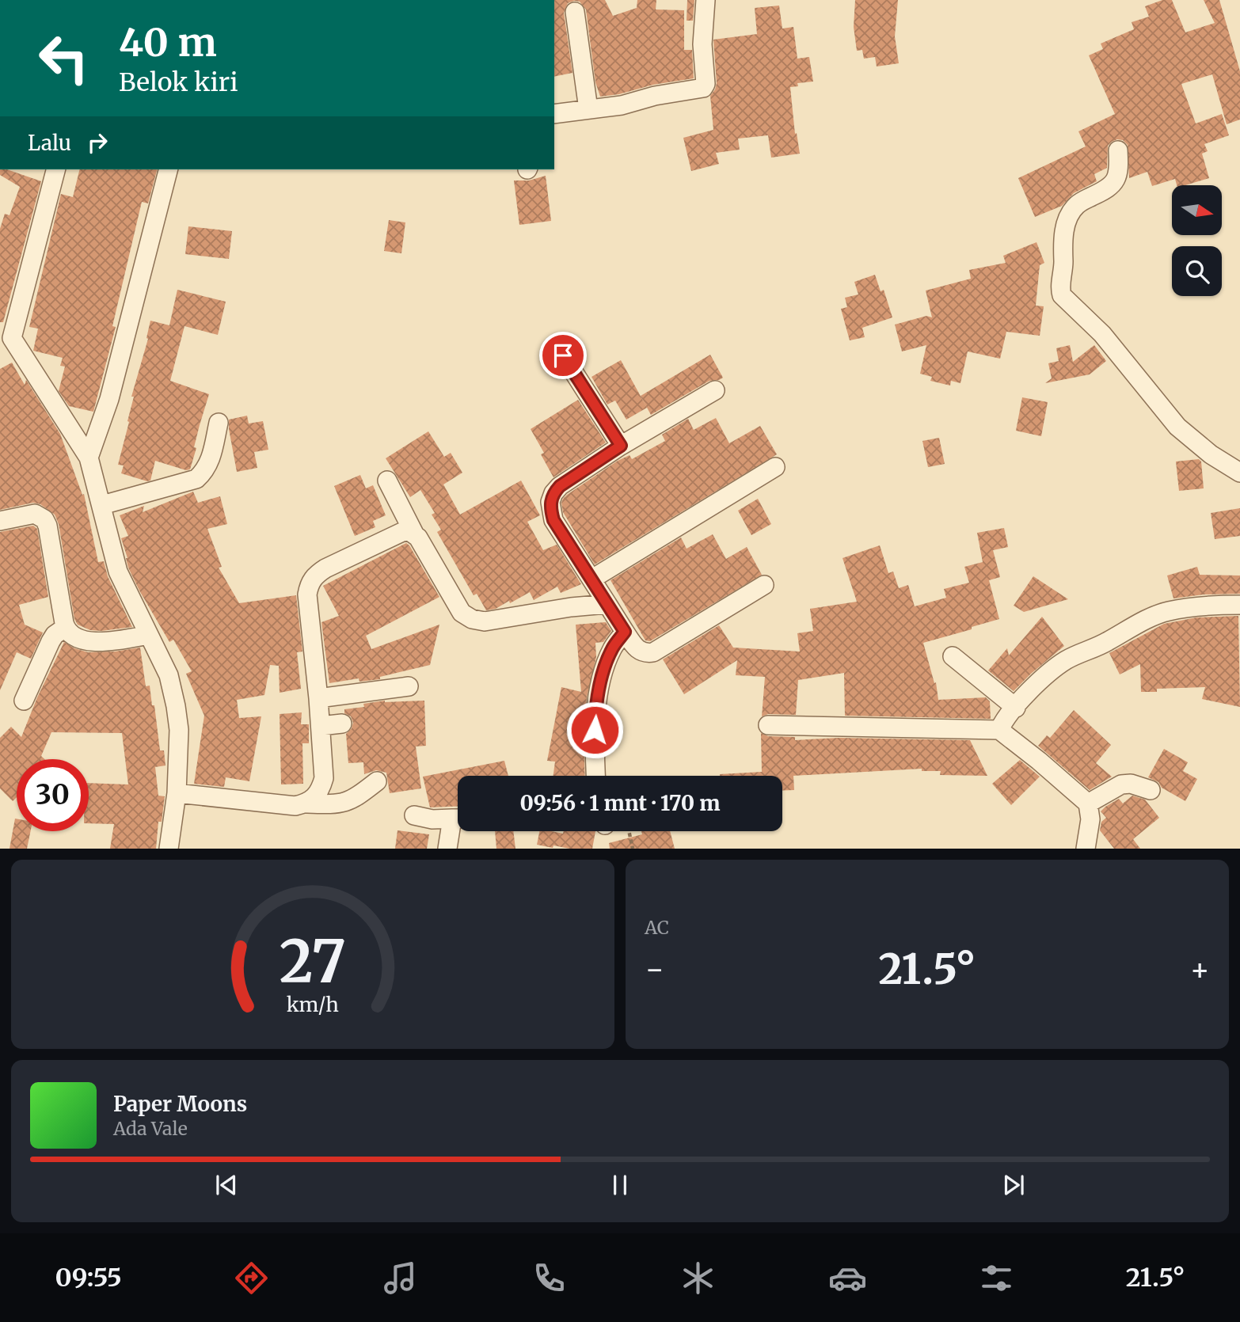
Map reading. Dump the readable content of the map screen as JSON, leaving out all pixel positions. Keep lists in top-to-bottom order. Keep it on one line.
{"north":"right","page":{"turn":["40 m","Belok kiri"],"then":"Lalu","limit":"30","trip":"09:56 · 1 mnt · 170 m","tile":"AC","heat":["−","21.5°","+"],"song":["Paper Moons","Ada Vale"],"tabs":["09:55","21.5°"],"gauge":["27","km/h"]}}
